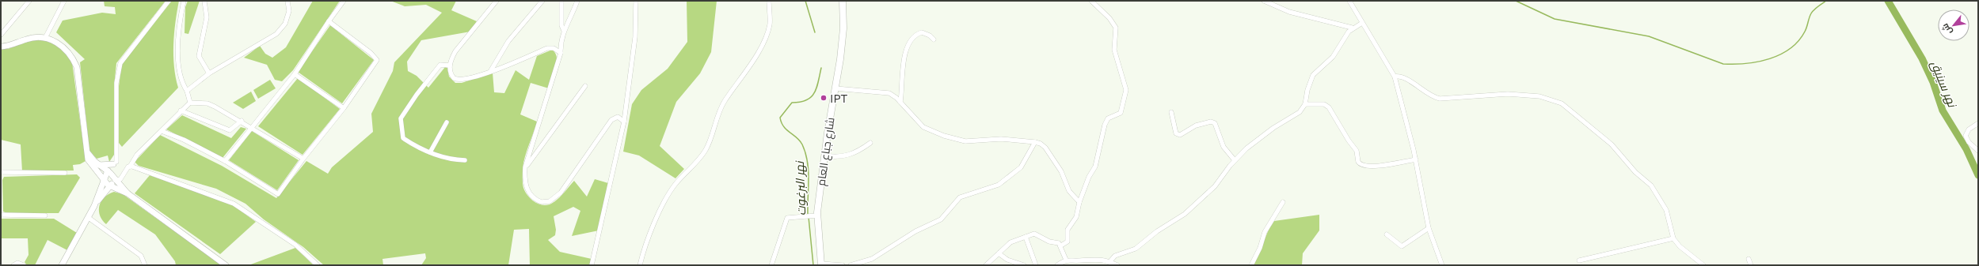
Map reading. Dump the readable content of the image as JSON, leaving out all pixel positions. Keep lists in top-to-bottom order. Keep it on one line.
{"streets":{"main road":["شارع جباع العام"]},"water":["نهر سينيق","نهر البرغوت"],"places":["IPT"],"north":"bottom left"}
